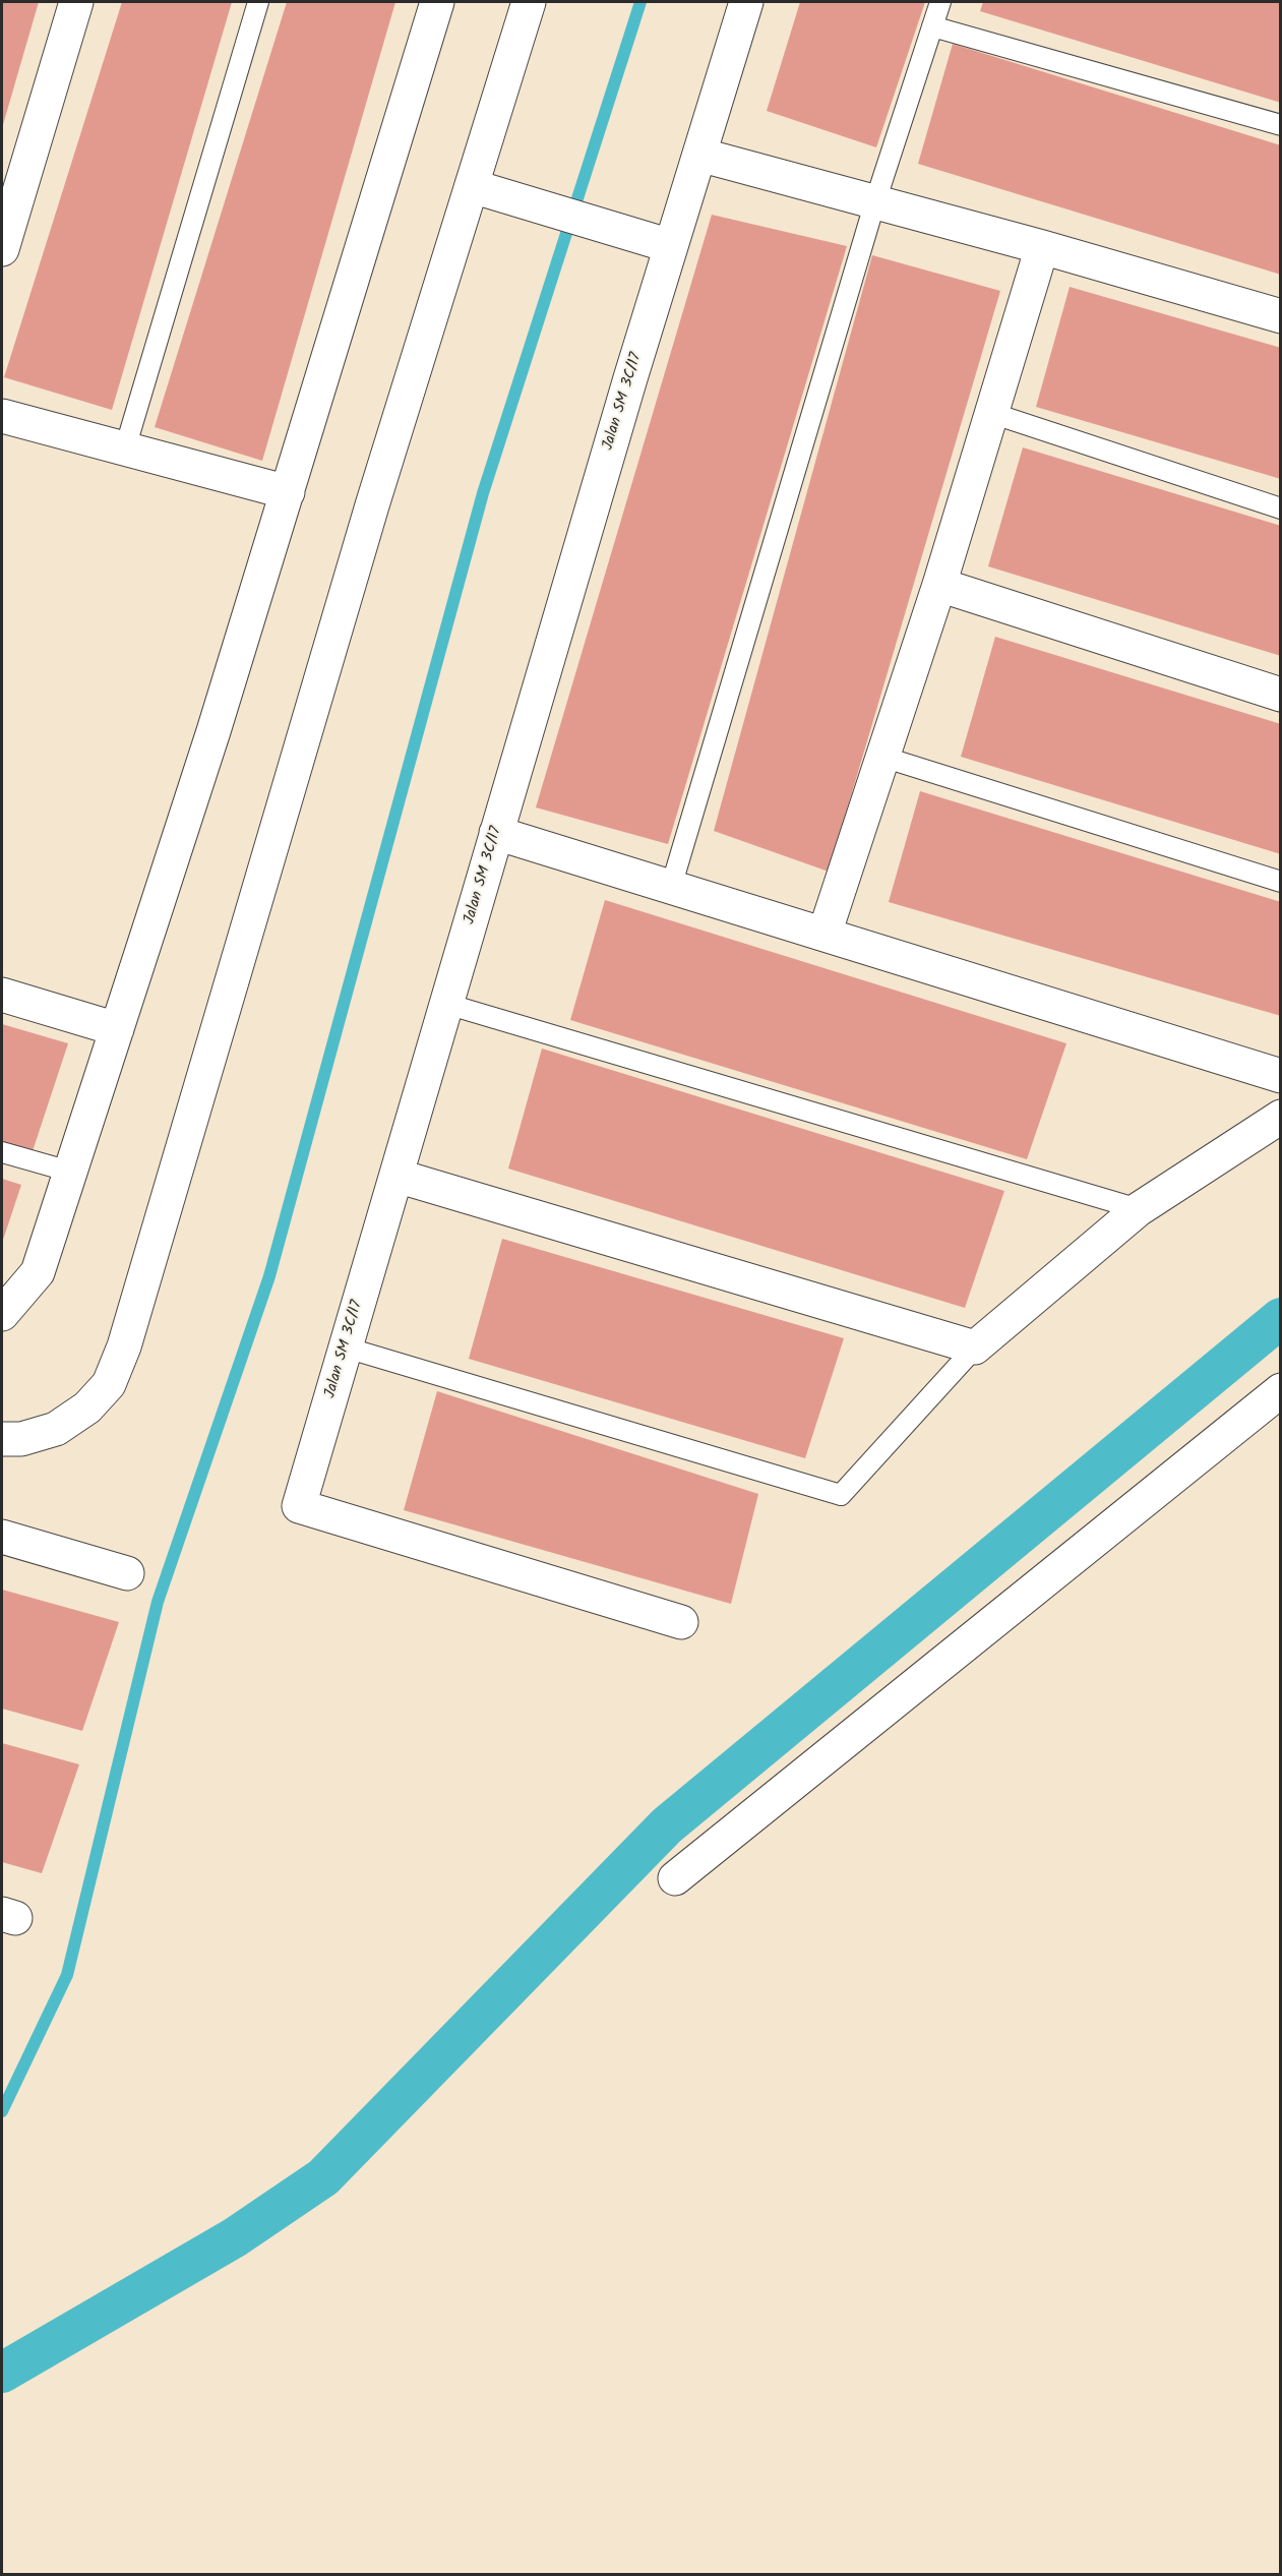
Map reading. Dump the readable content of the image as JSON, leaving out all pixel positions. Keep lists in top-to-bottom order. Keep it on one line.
{"streets":{"street":["Jalan SM 3C/17"]}}
